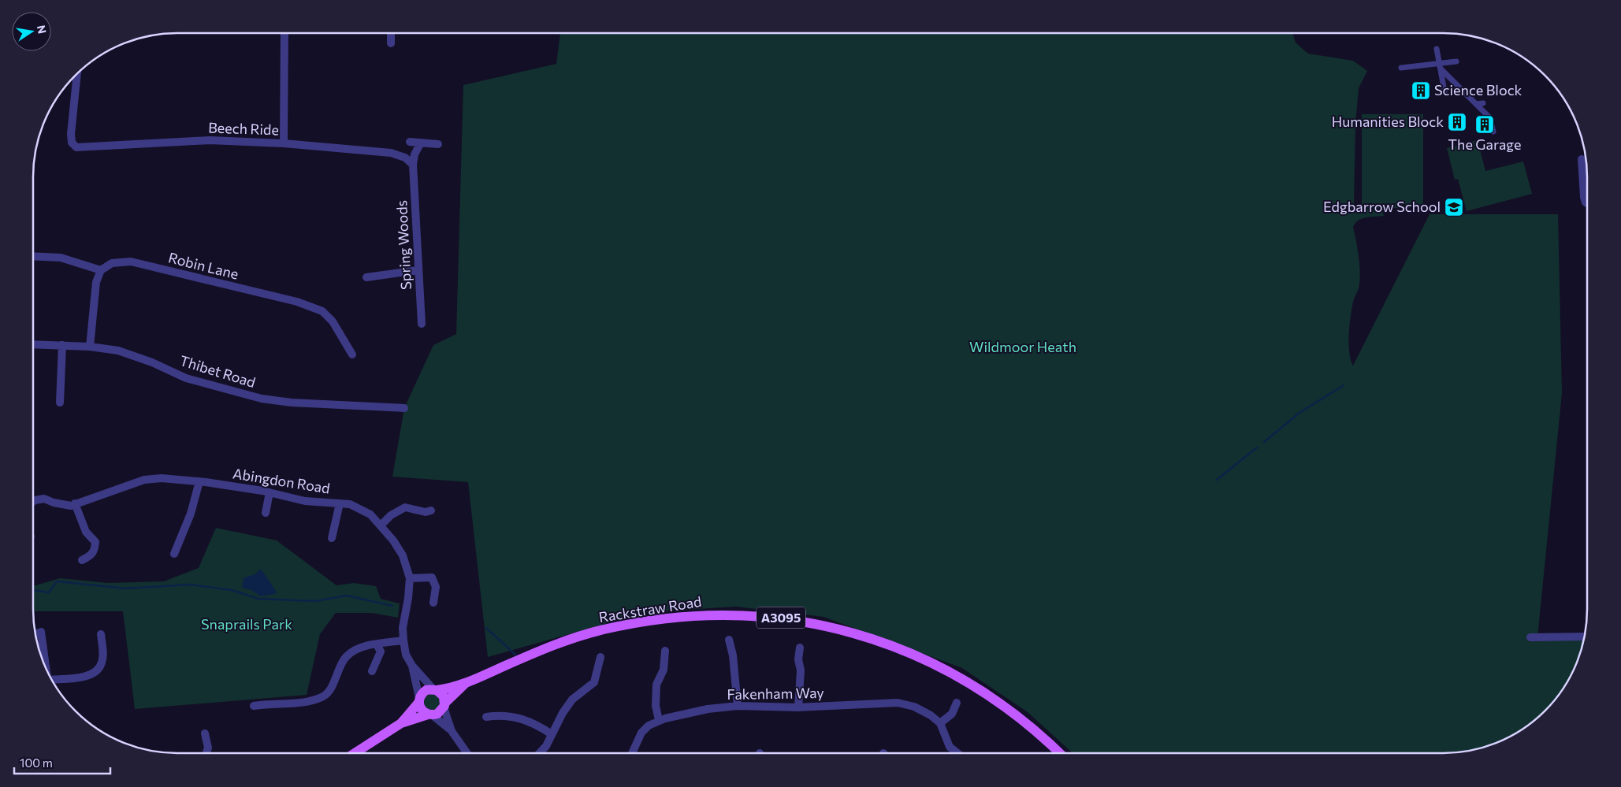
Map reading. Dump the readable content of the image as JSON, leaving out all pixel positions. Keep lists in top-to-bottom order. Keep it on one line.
{"streets":{"main road":["Rackstraw Road","A3095"],"street":["Beech Ride","Spring Woods","Robin Lane","Thibet Road","Abingdon Road","Fakenham Way"]},"crossings":[["Beech Ride","Spring Woods"],["Abingdon Road","Rackstraw Road"]],"parks":["Wildmoor Heath","Snaprails Park"],"places":{"building":["Science Block","Humanities Block","The Garage"],"school or university":["Edgbarrow School"]},"scale_bar":"100 m","north":"right"}
